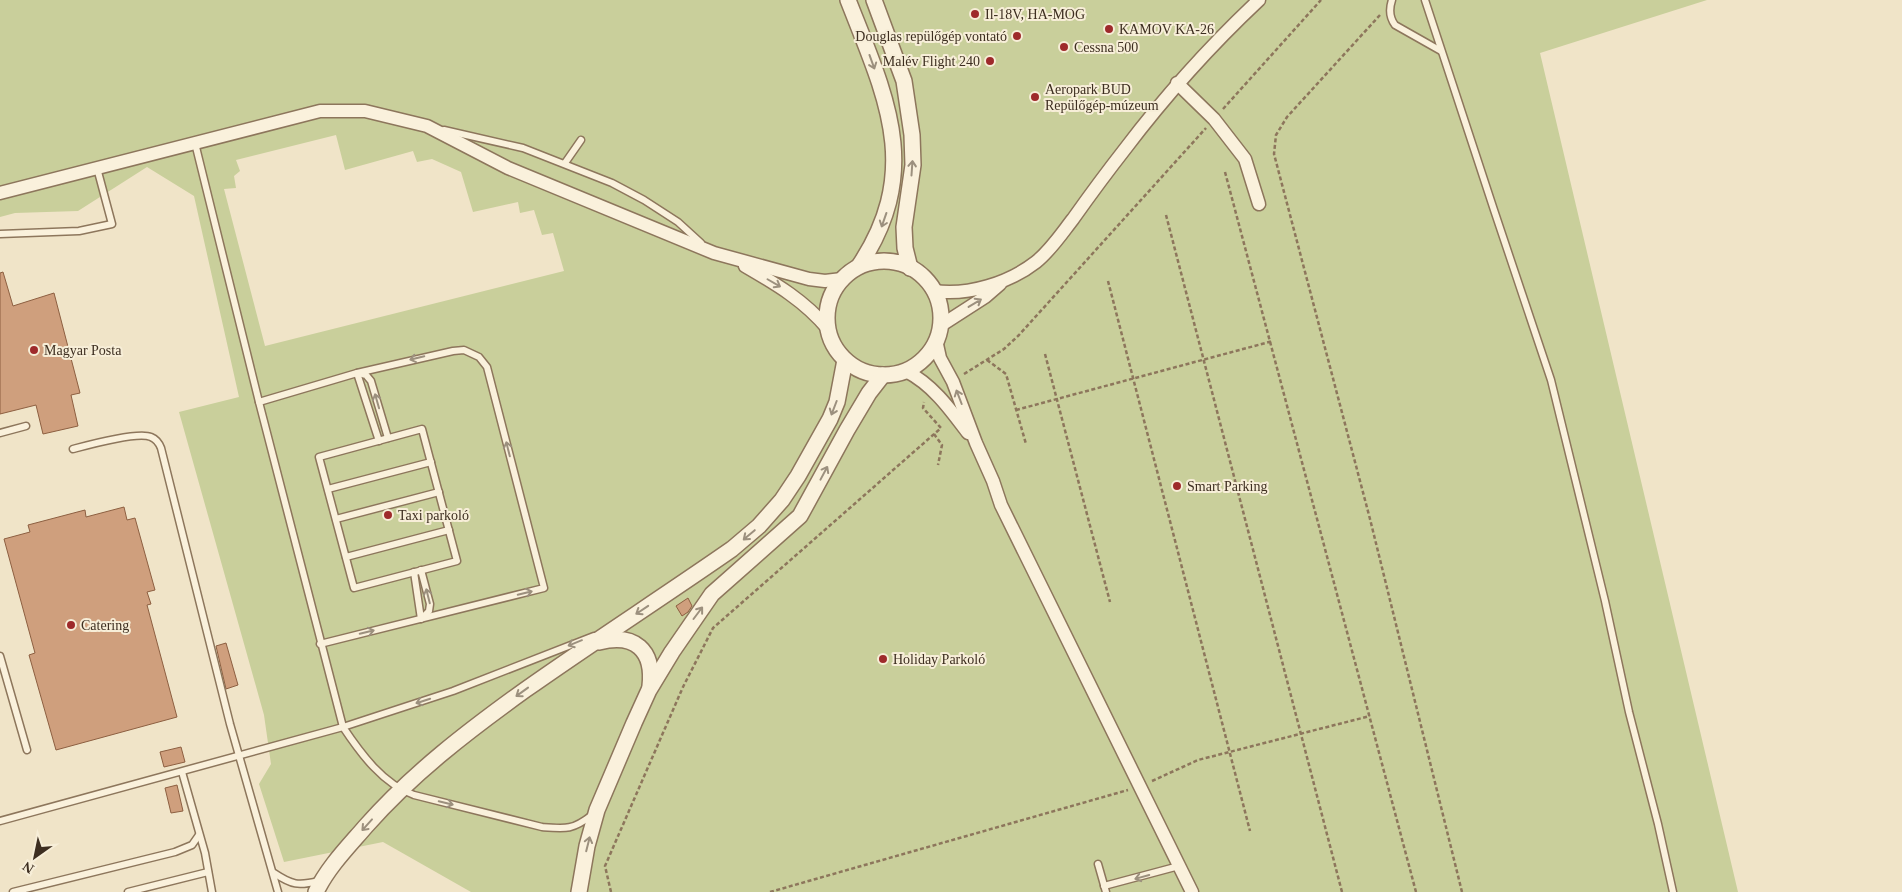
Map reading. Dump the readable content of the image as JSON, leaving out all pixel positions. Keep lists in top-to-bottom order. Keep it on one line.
{"places":["Il-18V, HA-MOG","KAMOV KA-26","Douglas repülőgép vontató","Cessna 500","Malév Flight 240","Aeropark BUD Repülőgép-múzeum","Magyar Posta","Smart Parking","Taxi parkoló","Catering","Holiday Parkoló"],"north":"bottom left"}
